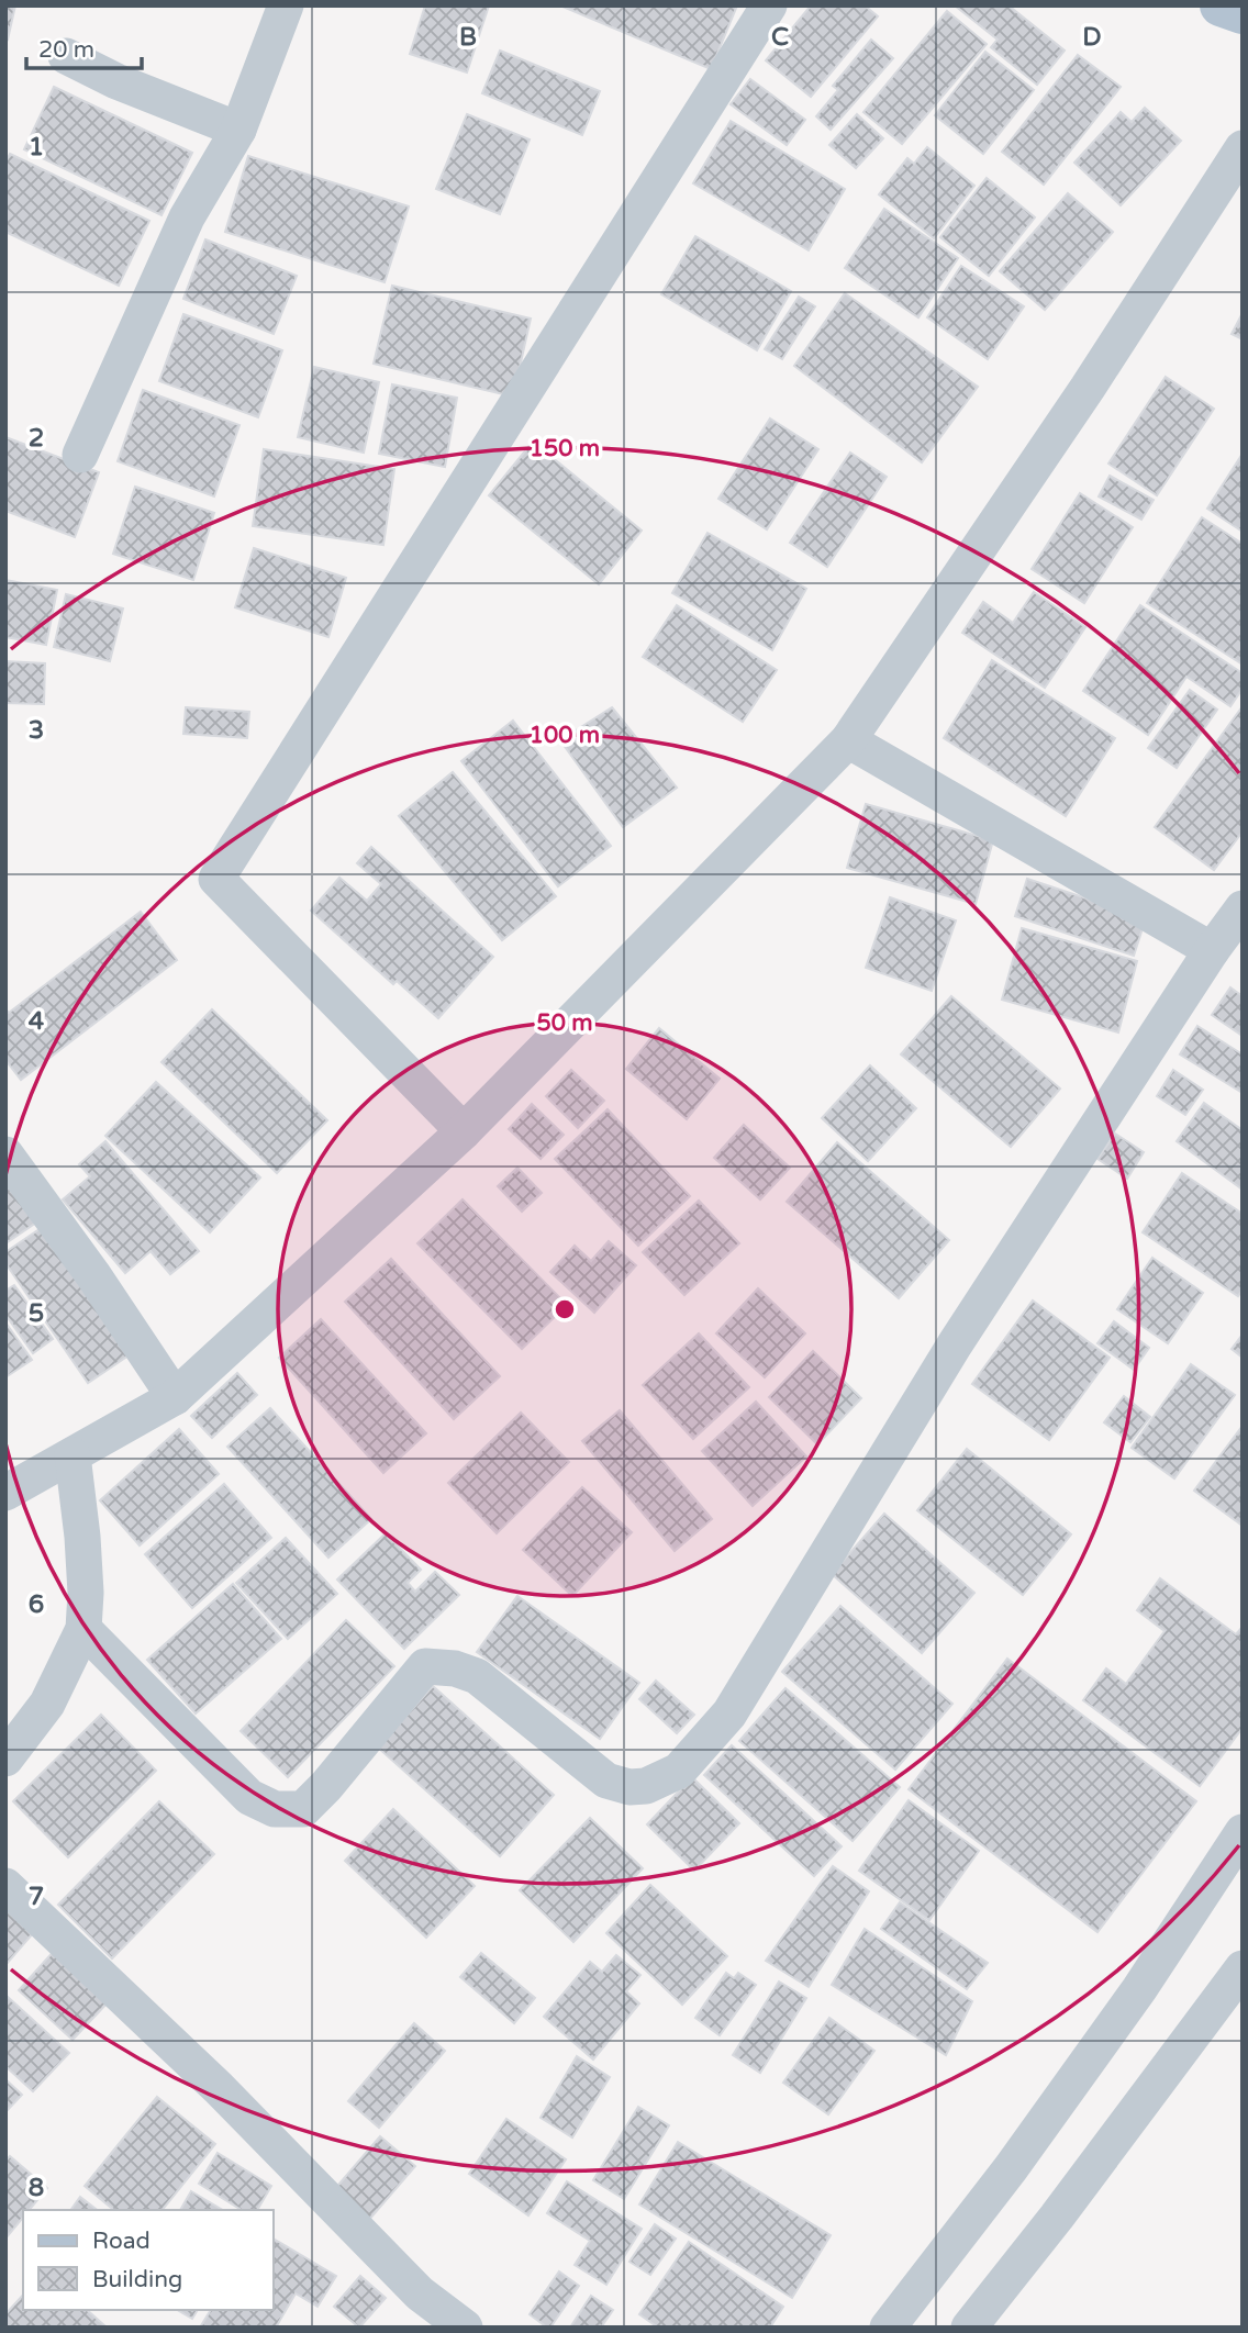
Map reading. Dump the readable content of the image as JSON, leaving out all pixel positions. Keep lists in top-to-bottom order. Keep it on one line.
{"legend":["Road","Building"],"scale_bar":"20 m","grid":{"columns":["B","C","D"],"rows":["1","2","3","4","5","6","7","8"]},"rings":["150 m","100 m","50 m"]}
